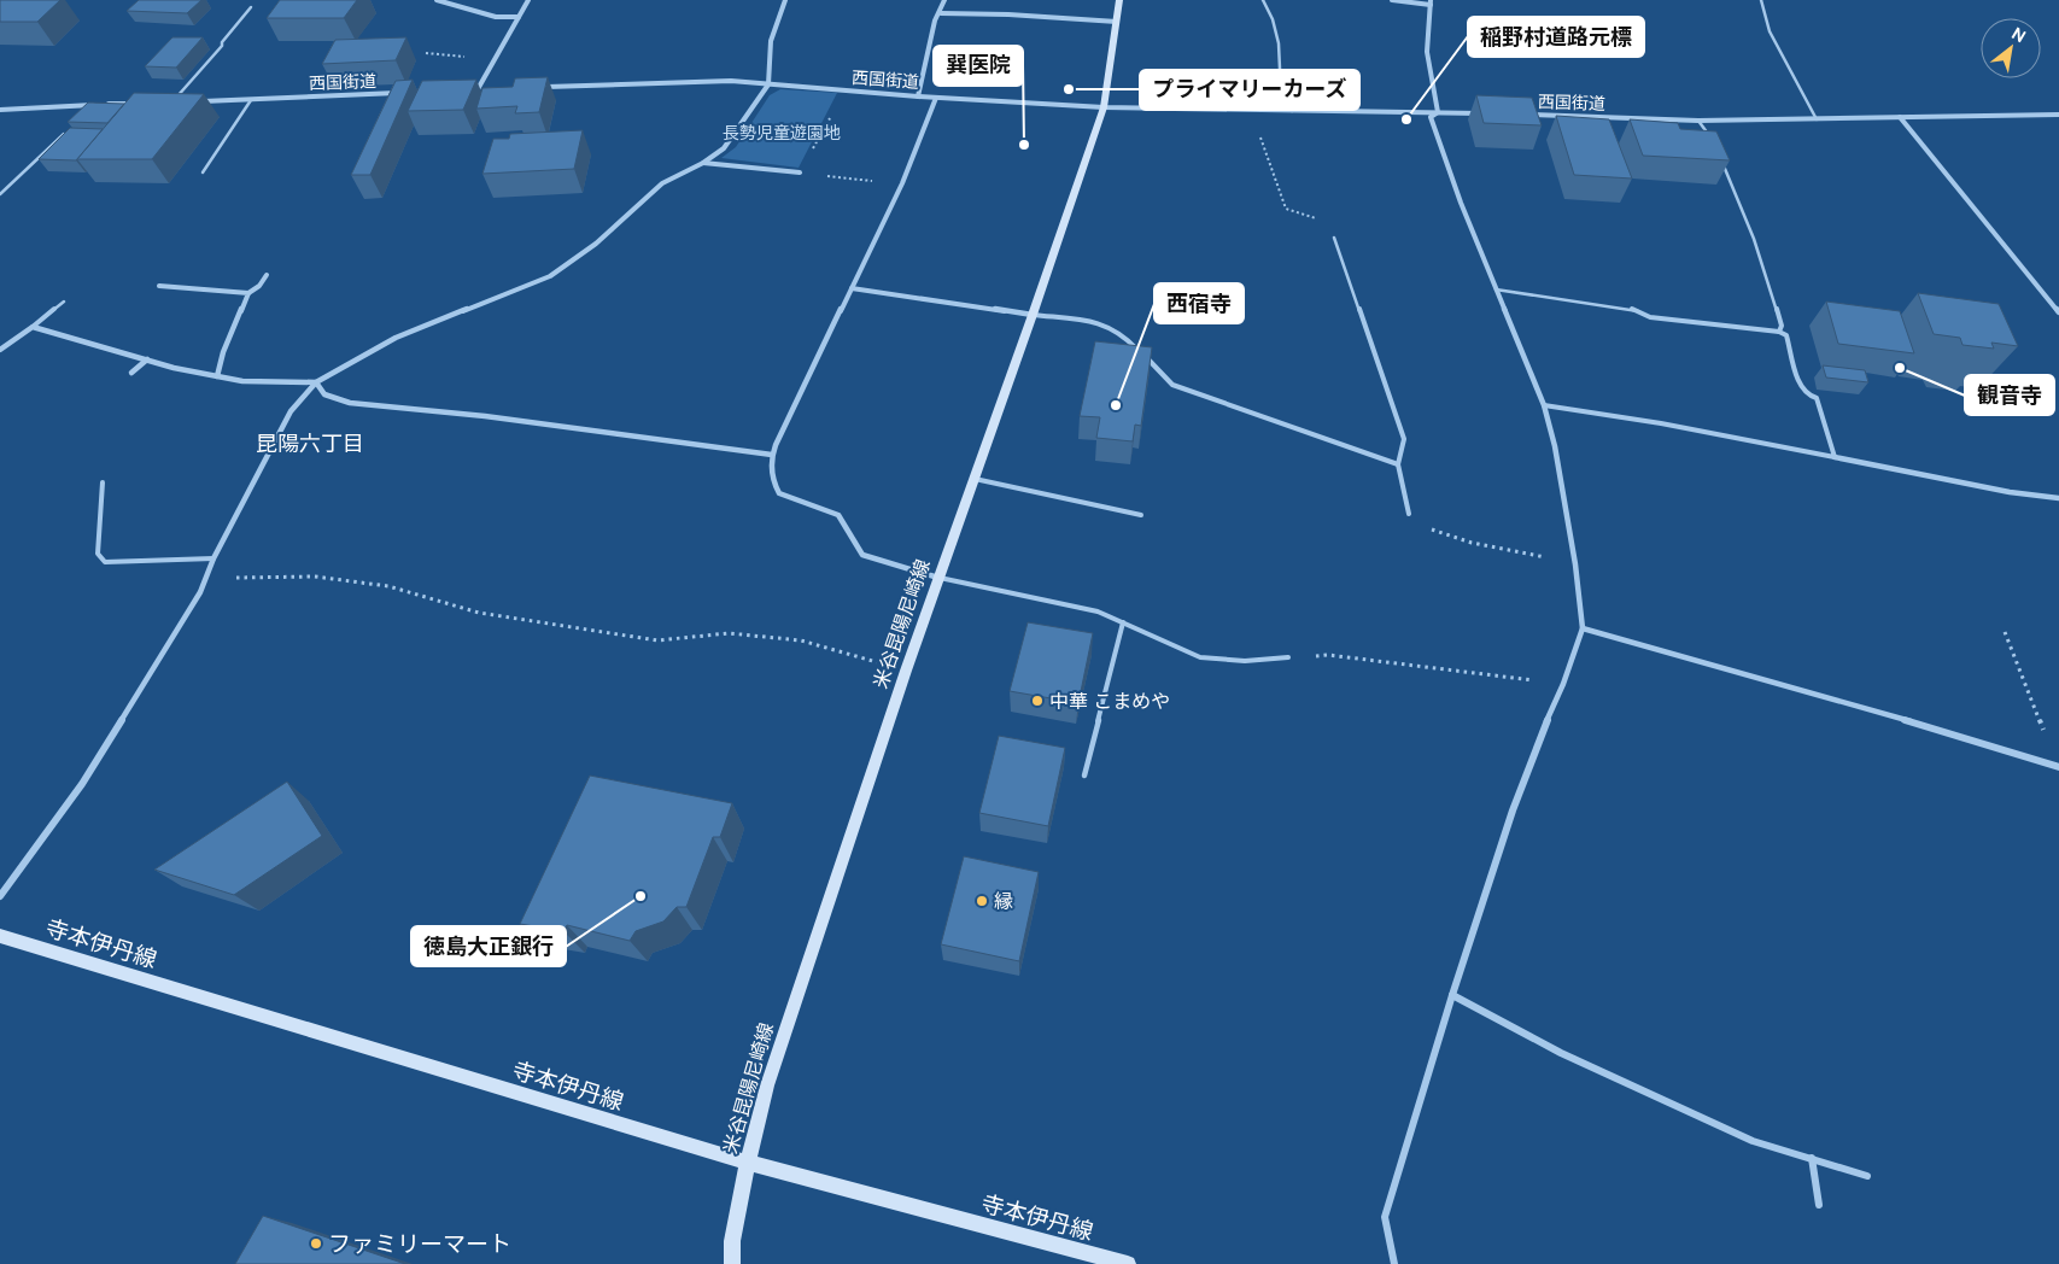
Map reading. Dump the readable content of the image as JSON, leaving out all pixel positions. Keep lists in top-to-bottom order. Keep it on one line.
{"streets":{"main road":["米谷昆陽尼崎線","寺本伊丹線"],"street":["西国街道"]},"crossings":[["西国街道","米谷昆陽尼崎線"],["米谷昆陽尼崎線","寺本伊丹線"]],"districts":["昆陽六丁目"],"parks":["長勢児童遊園地"],"places":["プライマリーカーズ","稲野村道路元標","巽医院","観音寺","西宿寺","中華 こまめや","徳島大正銀行","縁","ファミリーマート"],"north":"top right"}
